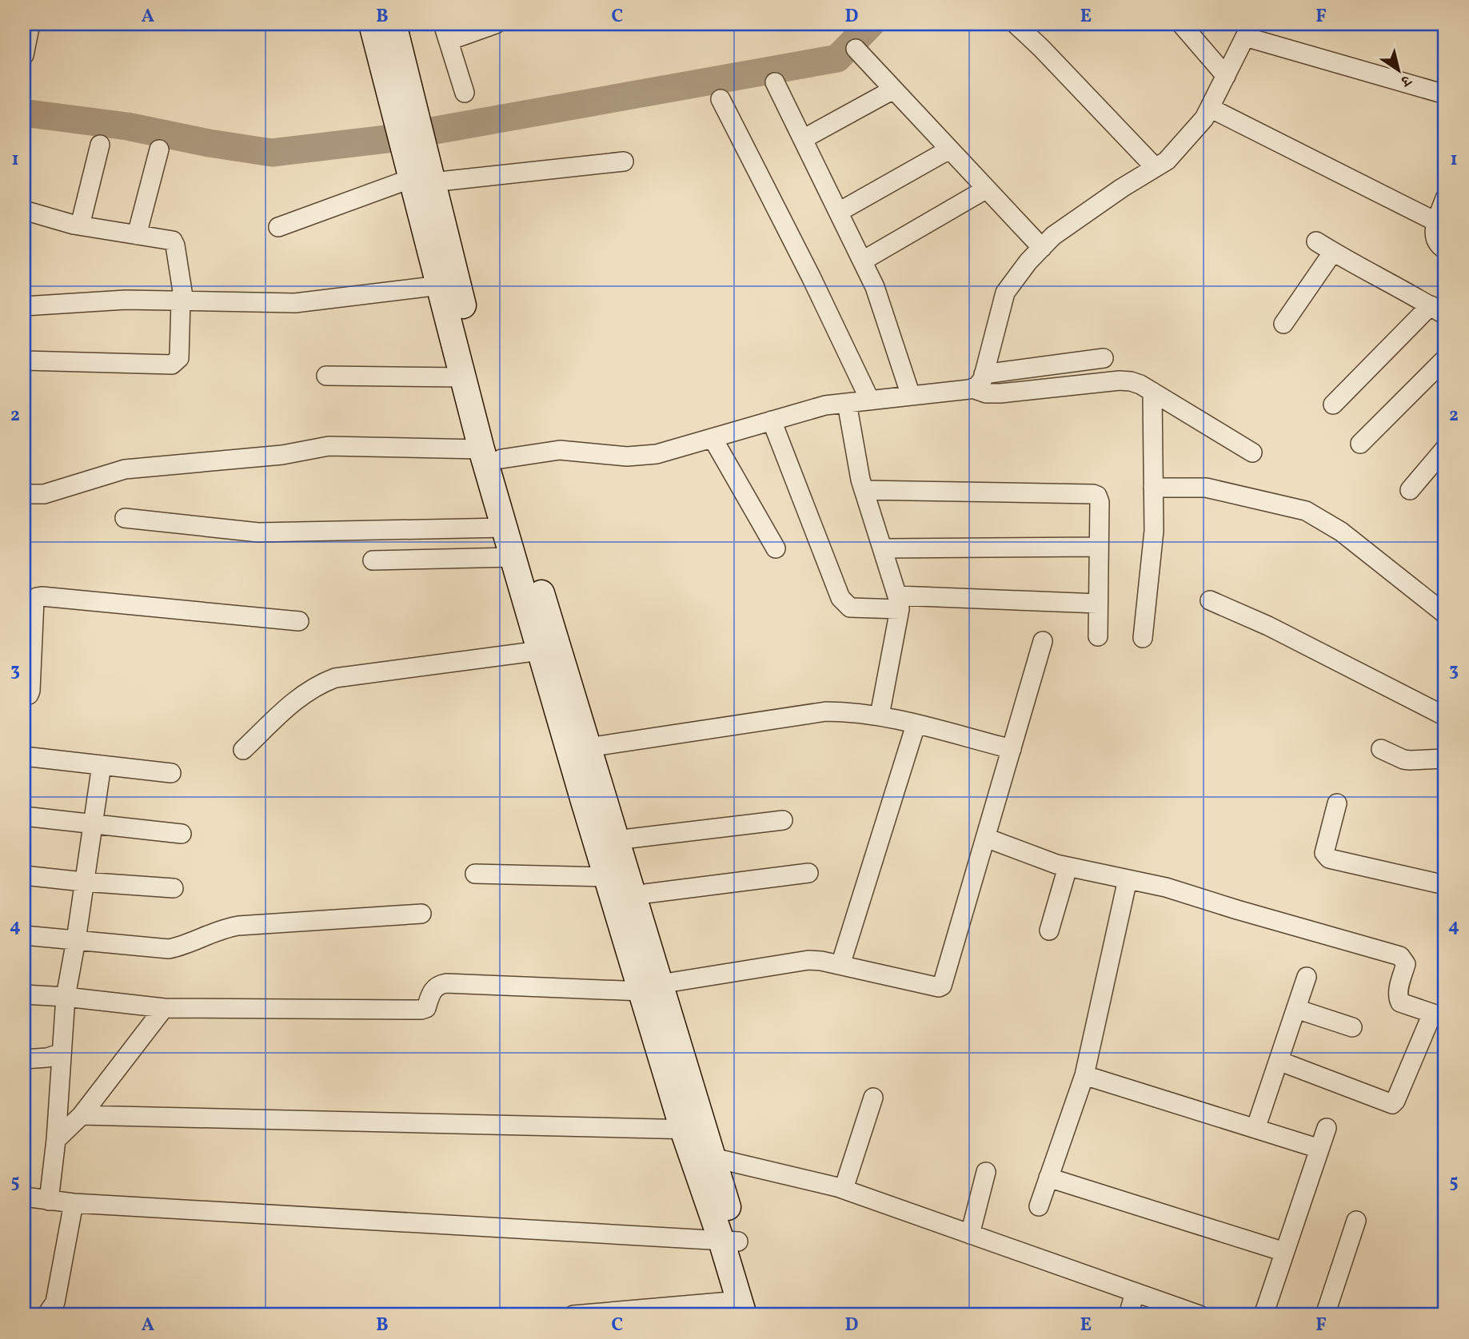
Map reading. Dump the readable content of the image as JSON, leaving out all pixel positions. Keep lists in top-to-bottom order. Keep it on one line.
{"north":"bottom right","grid":{"columns":["A","B","C","D","E","F"],"rows":["1","2","3","4","5"]}}
